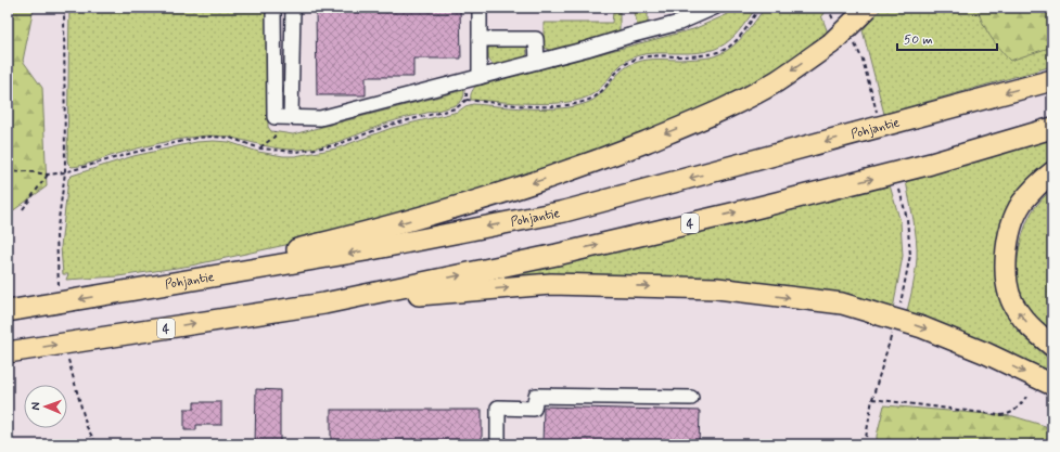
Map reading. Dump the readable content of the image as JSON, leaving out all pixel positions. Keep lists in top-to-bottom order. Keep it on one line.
{"streets":{"highway":["Pohjantie","4"]},"scale_bar":"50 m","north":"left"}
